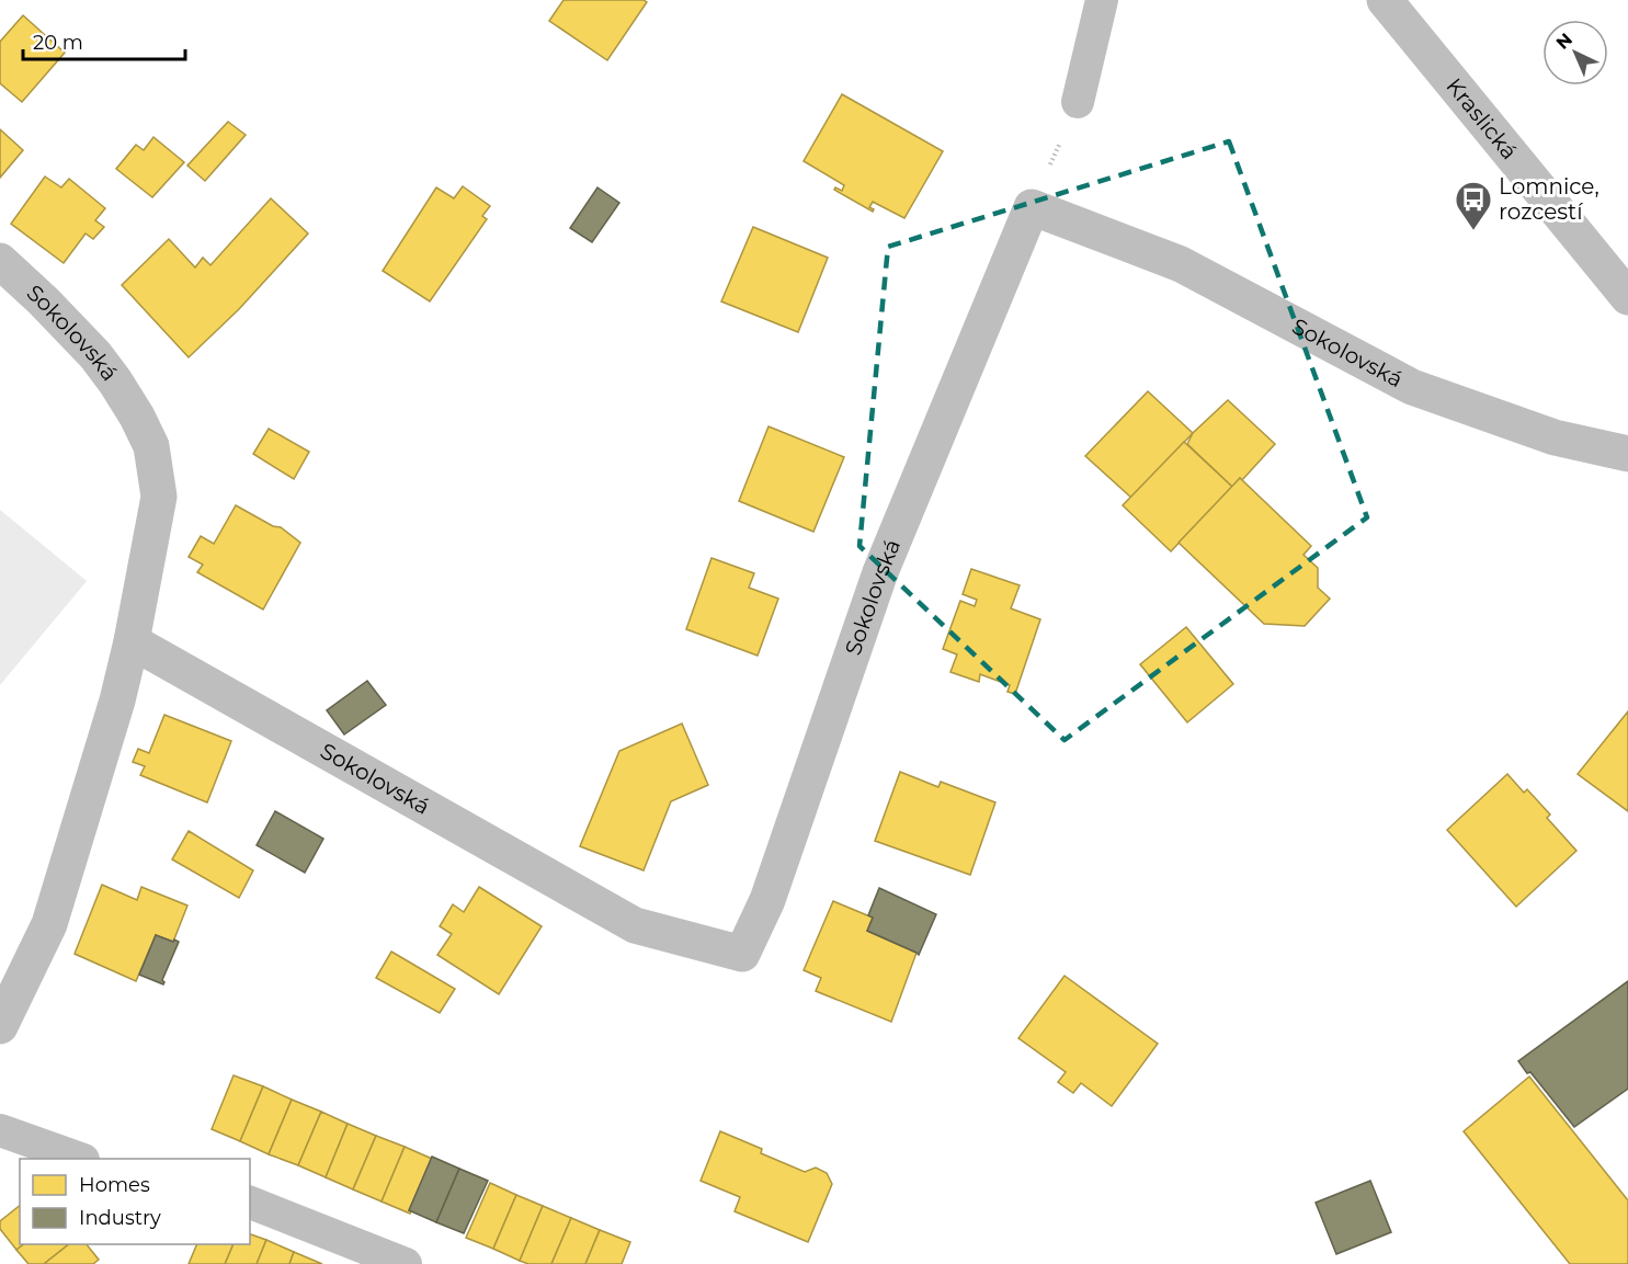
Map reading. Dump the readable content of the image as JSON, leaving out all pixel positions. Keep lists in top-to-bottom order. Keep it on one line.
{"streets":{"street":["Kraslická","Sokolovská"]},"places":{"bus stop":["Lomnice, rozcestí"]},"legend":["Homes","Industry"],"scale_bar":"20 m","north":"top left"}
